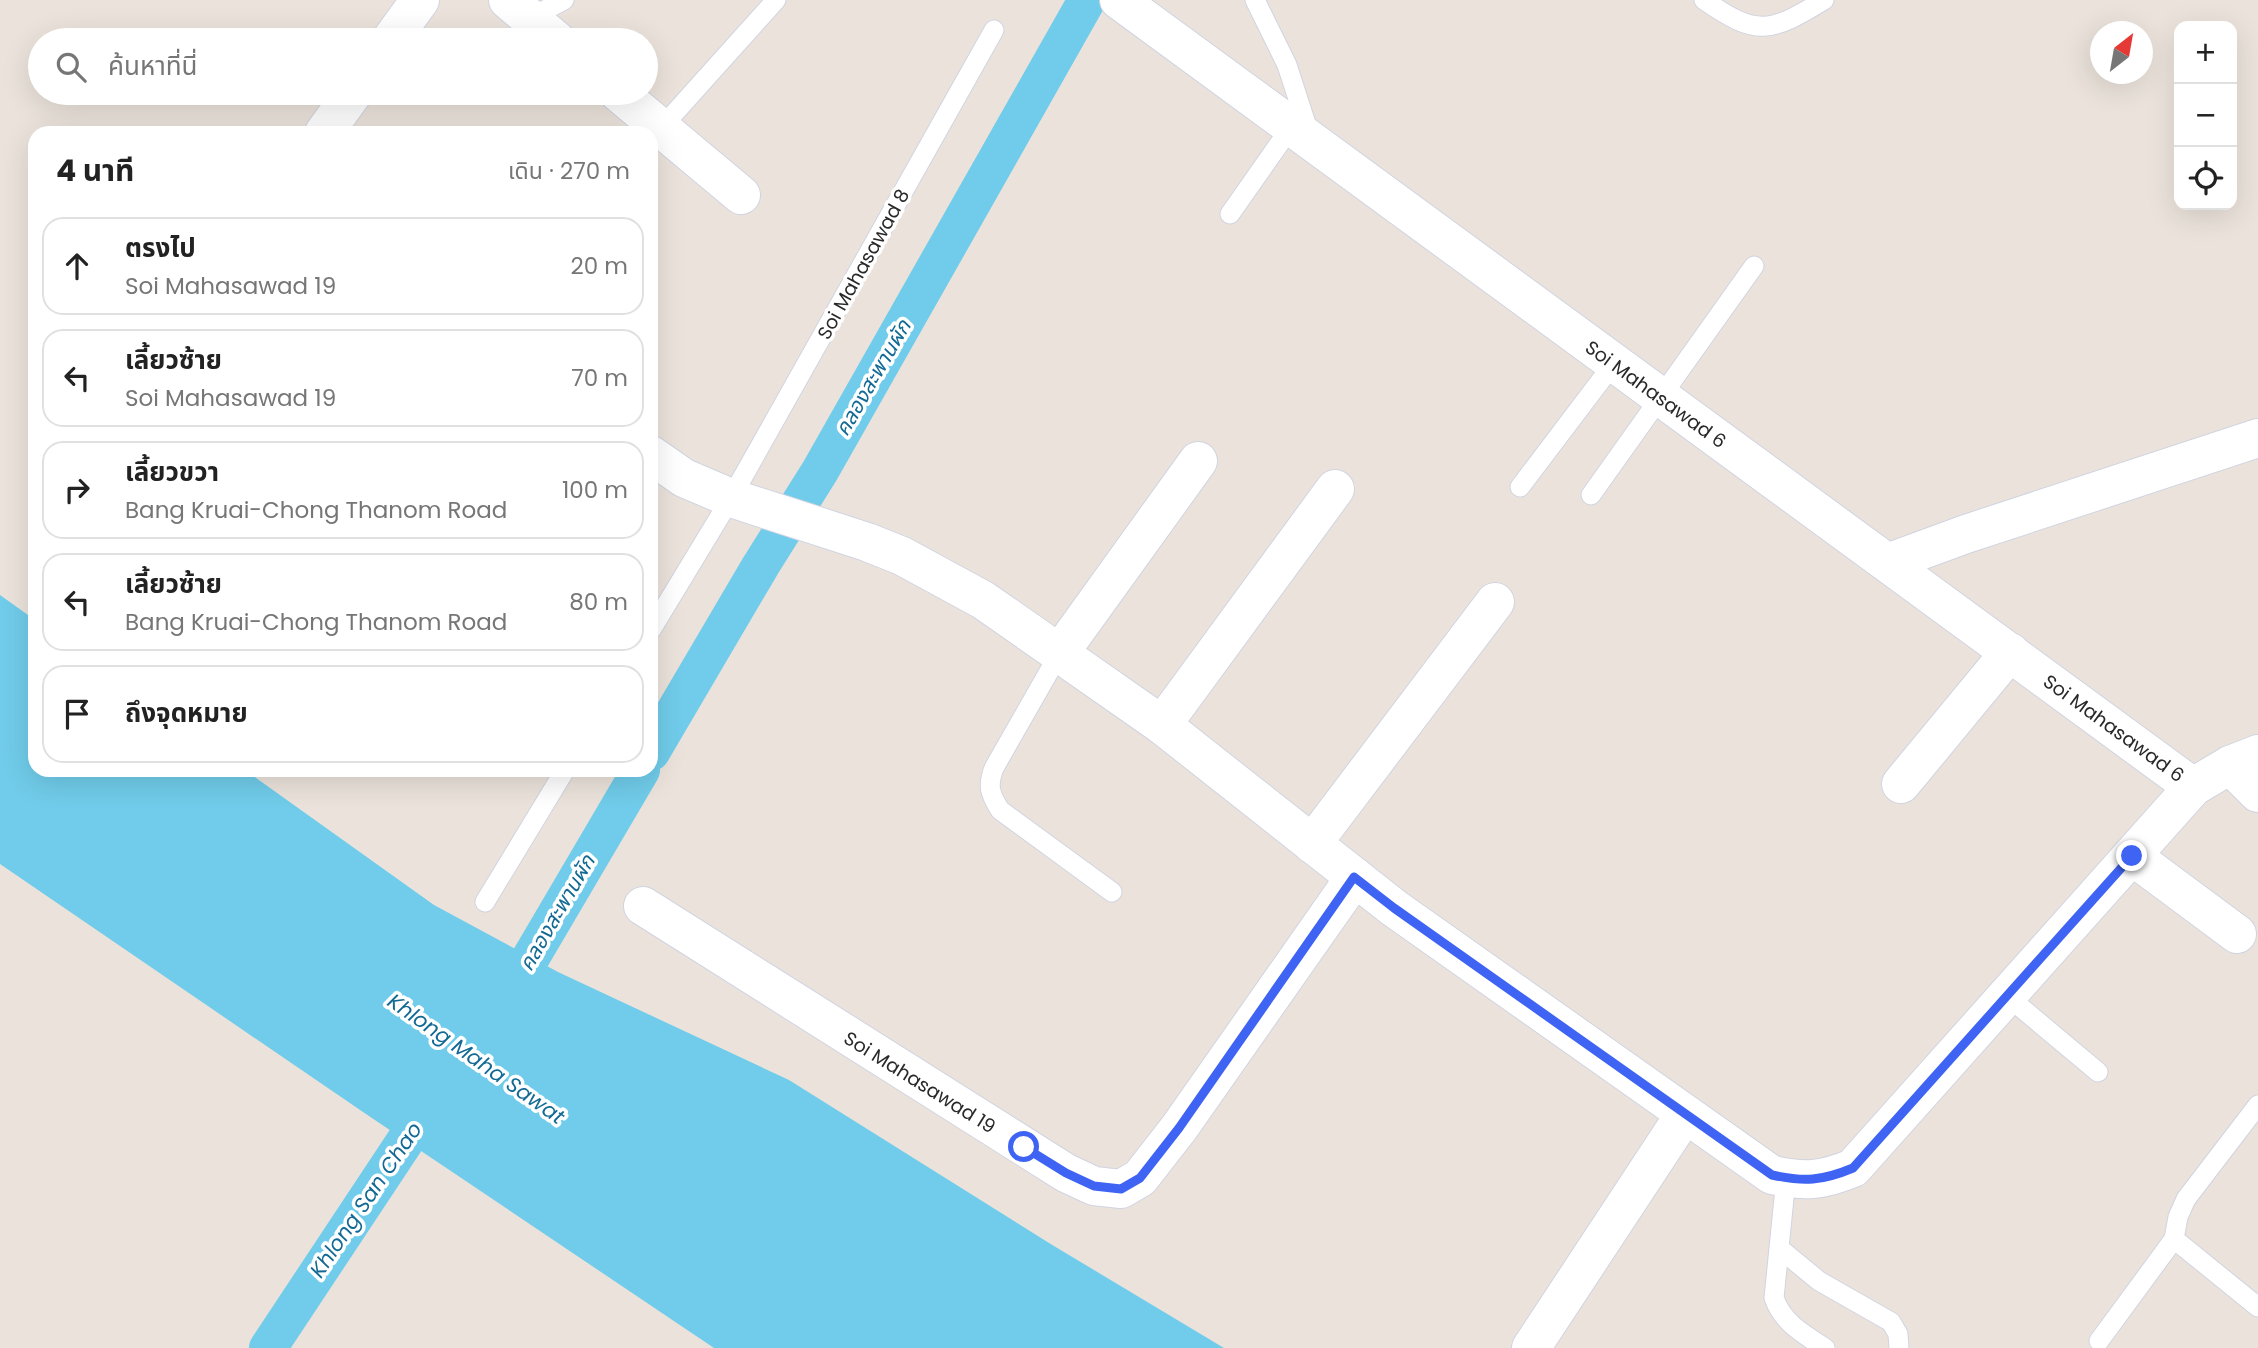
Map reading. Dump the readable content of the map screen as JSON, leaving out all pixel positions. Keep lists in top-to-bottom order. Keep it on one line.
{"streets":{"street":["Soi Mahasawad 6","Soi Mahasawad 19"],"lane":["Soi Mahasawad 8"]},"water":["คลองสะพานผัก","Khlong Maha Sawat","Khlong San Chao"],"north":"top right","page":{"map_buttons":["+","−"],"search":"ค้นหาที่นี่","heading":["4 นาที","เดิน · 270 m"],"list":[["ตรงไป","Soi Mahasawad 19","20 m"],["เลี้ยวซ้าย","Soi Mahasawad 19","70 m"],["เลี้ยวขวา","Bang Kruai-Chong Thanom Road","100 m"],["เลี้ยวซ้าย","Bang Kruai-Chong Thanom Road","80 m"],"ถึงจุดหมาย"]}}
